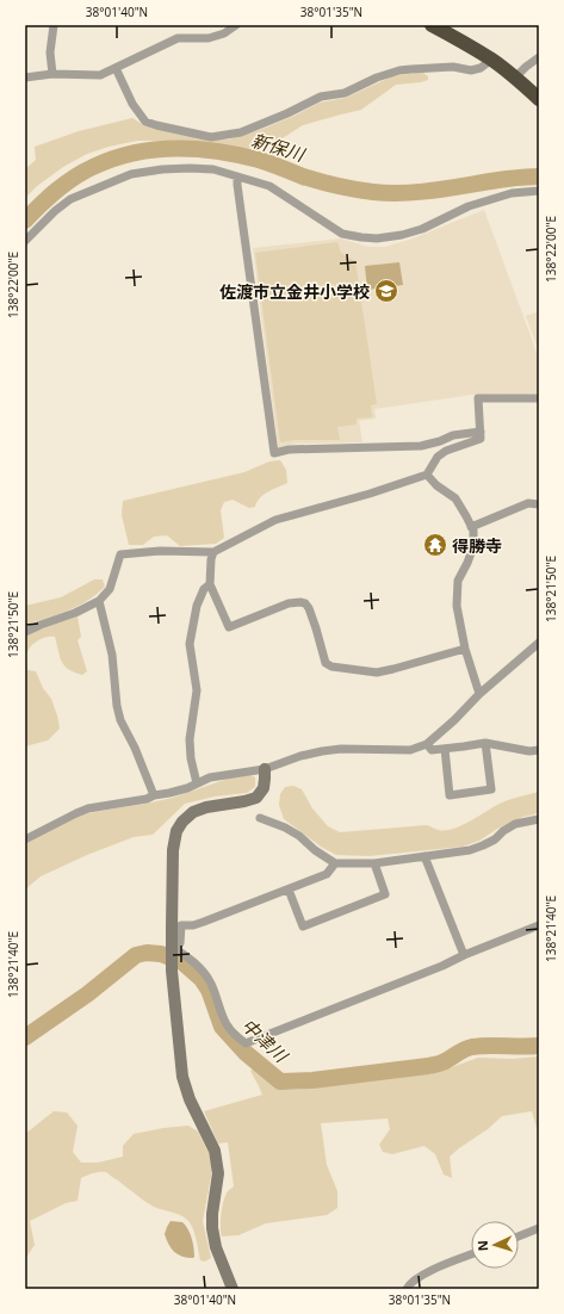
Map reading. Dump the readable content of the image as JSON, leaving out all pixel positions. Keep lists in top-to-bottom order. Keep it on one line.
{"water":["新保川","中津川"],"places":{"school or university":["佐渡市立金井小学校"],"temple":["得勝寺"]},"north":"left","coordinates":["38°01'40\"N","38°01'35\"N","138°22'00\"E","138°21'50\"E","138°21'40\"E"]}
